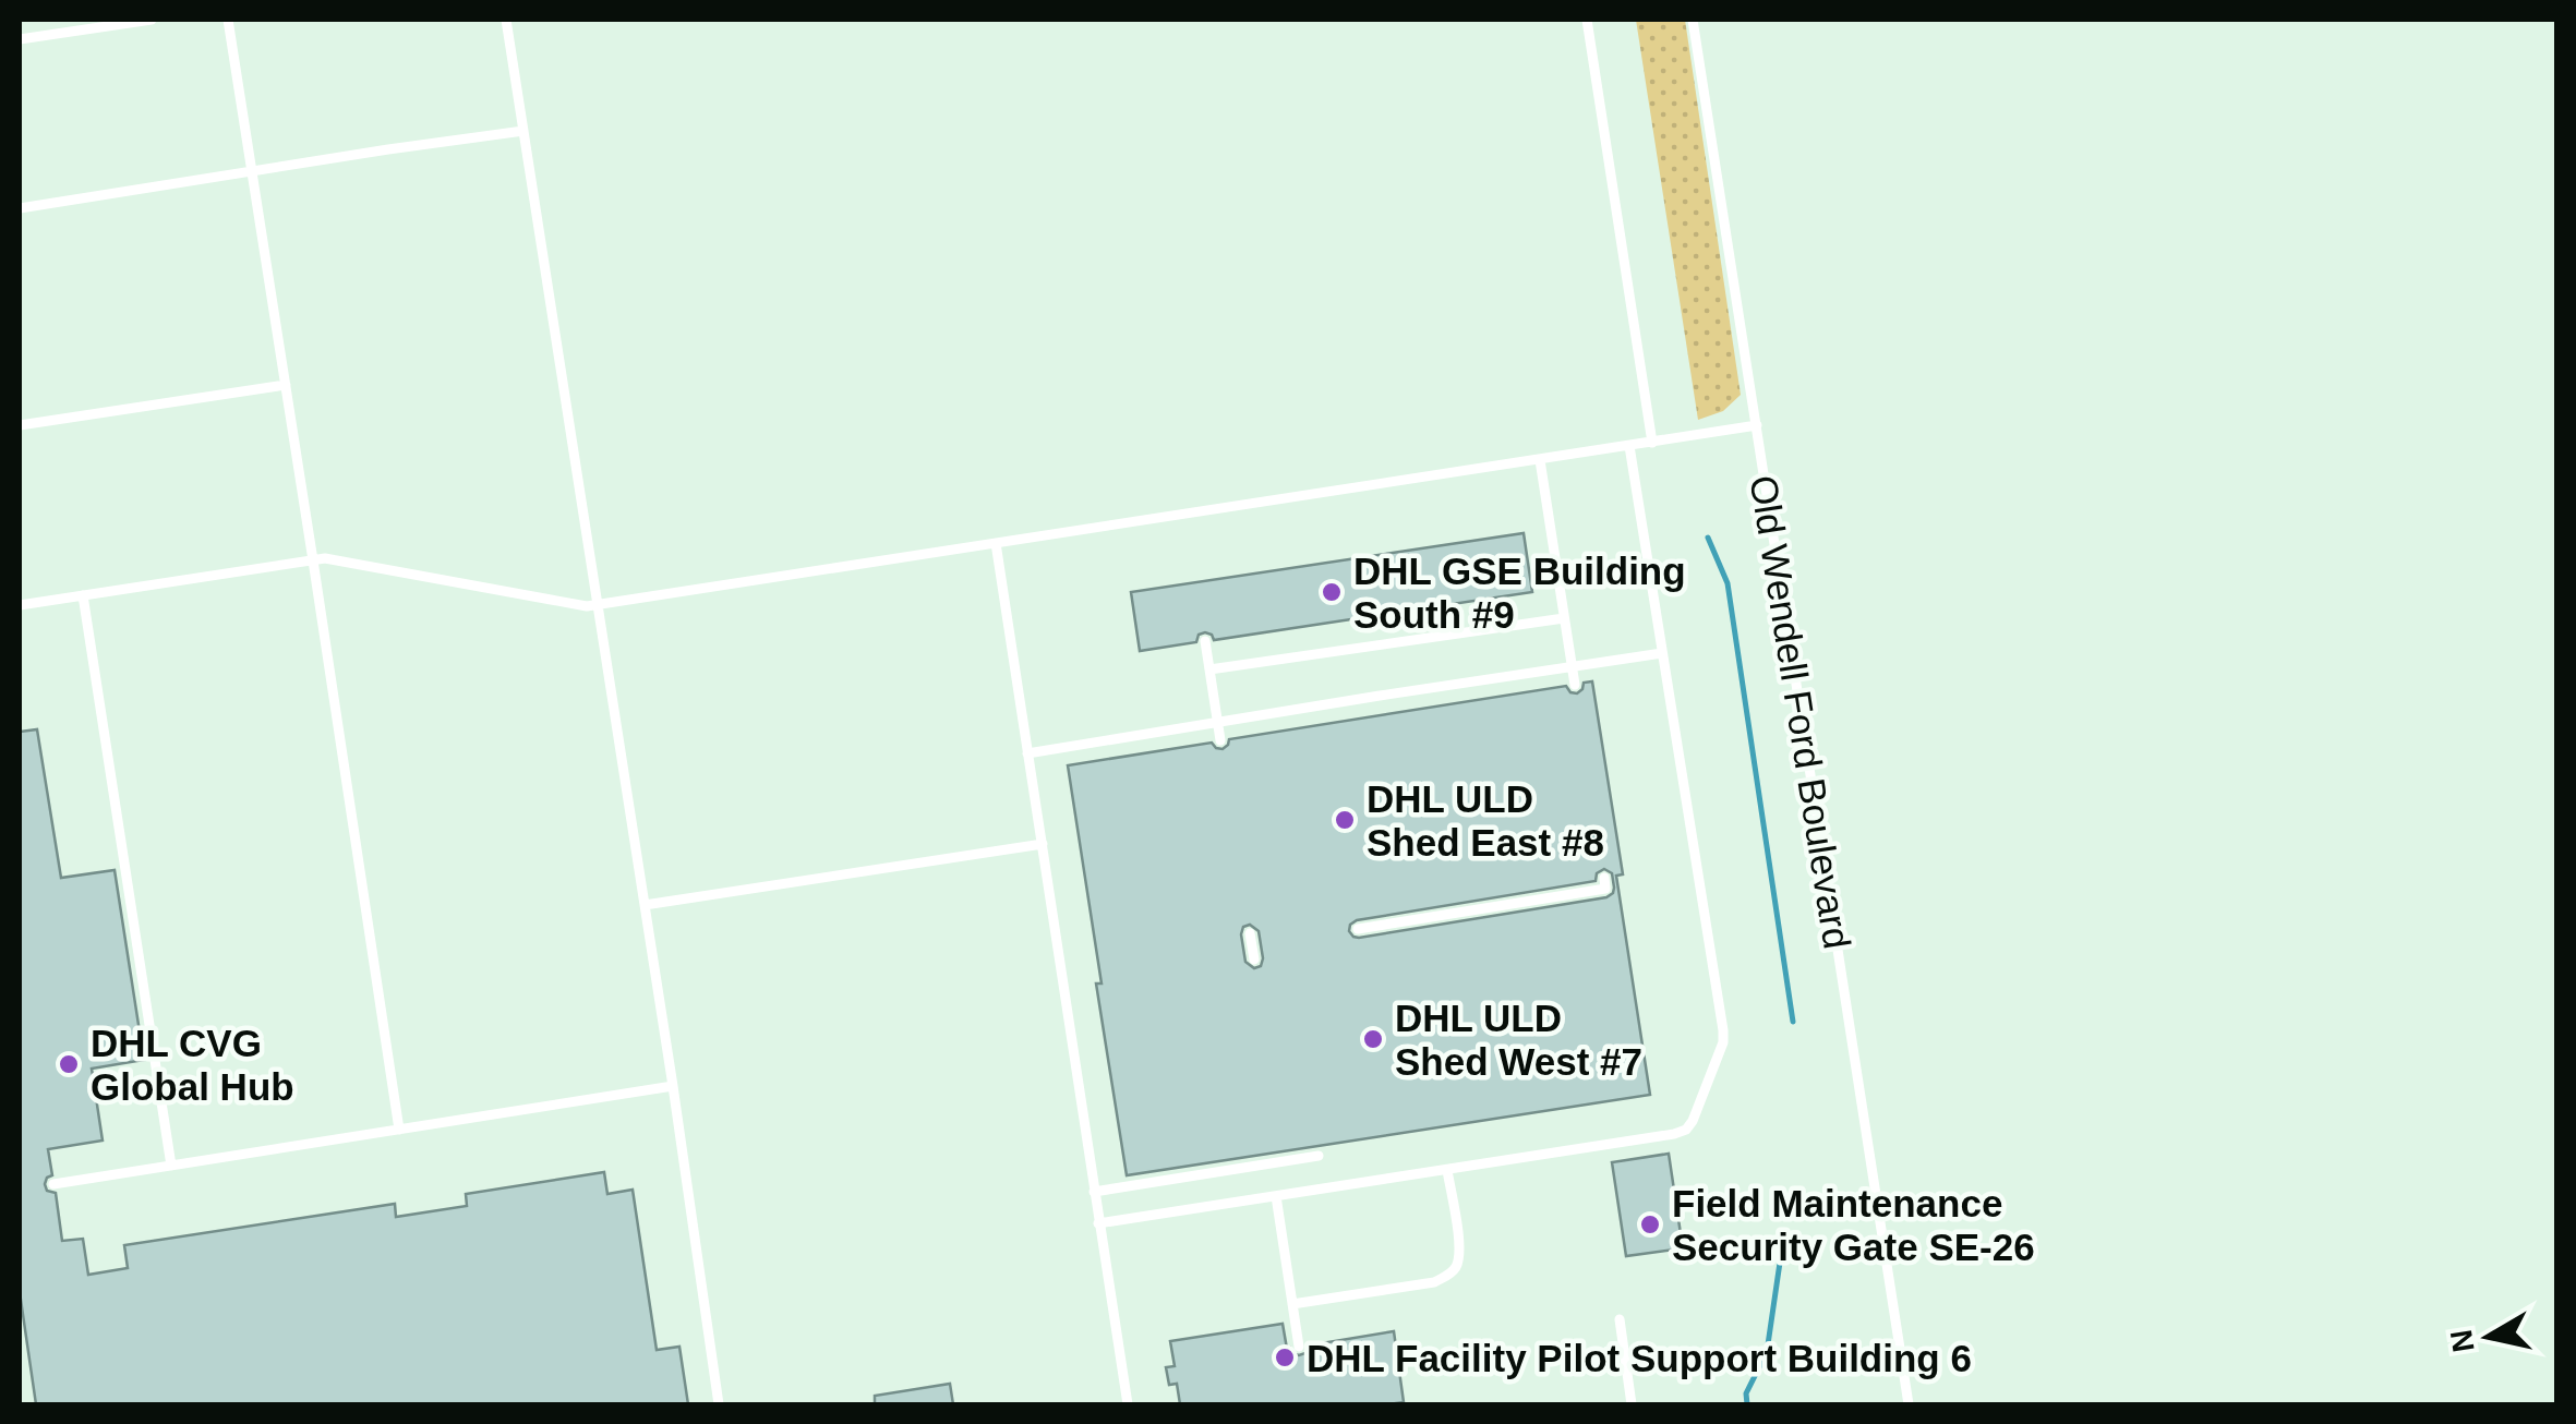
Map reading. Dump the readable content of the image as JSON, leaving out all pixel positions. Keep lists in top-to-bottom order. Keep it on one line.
{"streets":{"lane":["Old Wendell Ford Boulevard"]},"places":["DHL GSE Building South #9","DHL ULD Shed East #8","DHL ULD Shed West #7","DHL CVG Global Hub","Field Maintenance Security Gate SE-26","DHL Facility Pilot Support Building 6"],"north":"left"}
